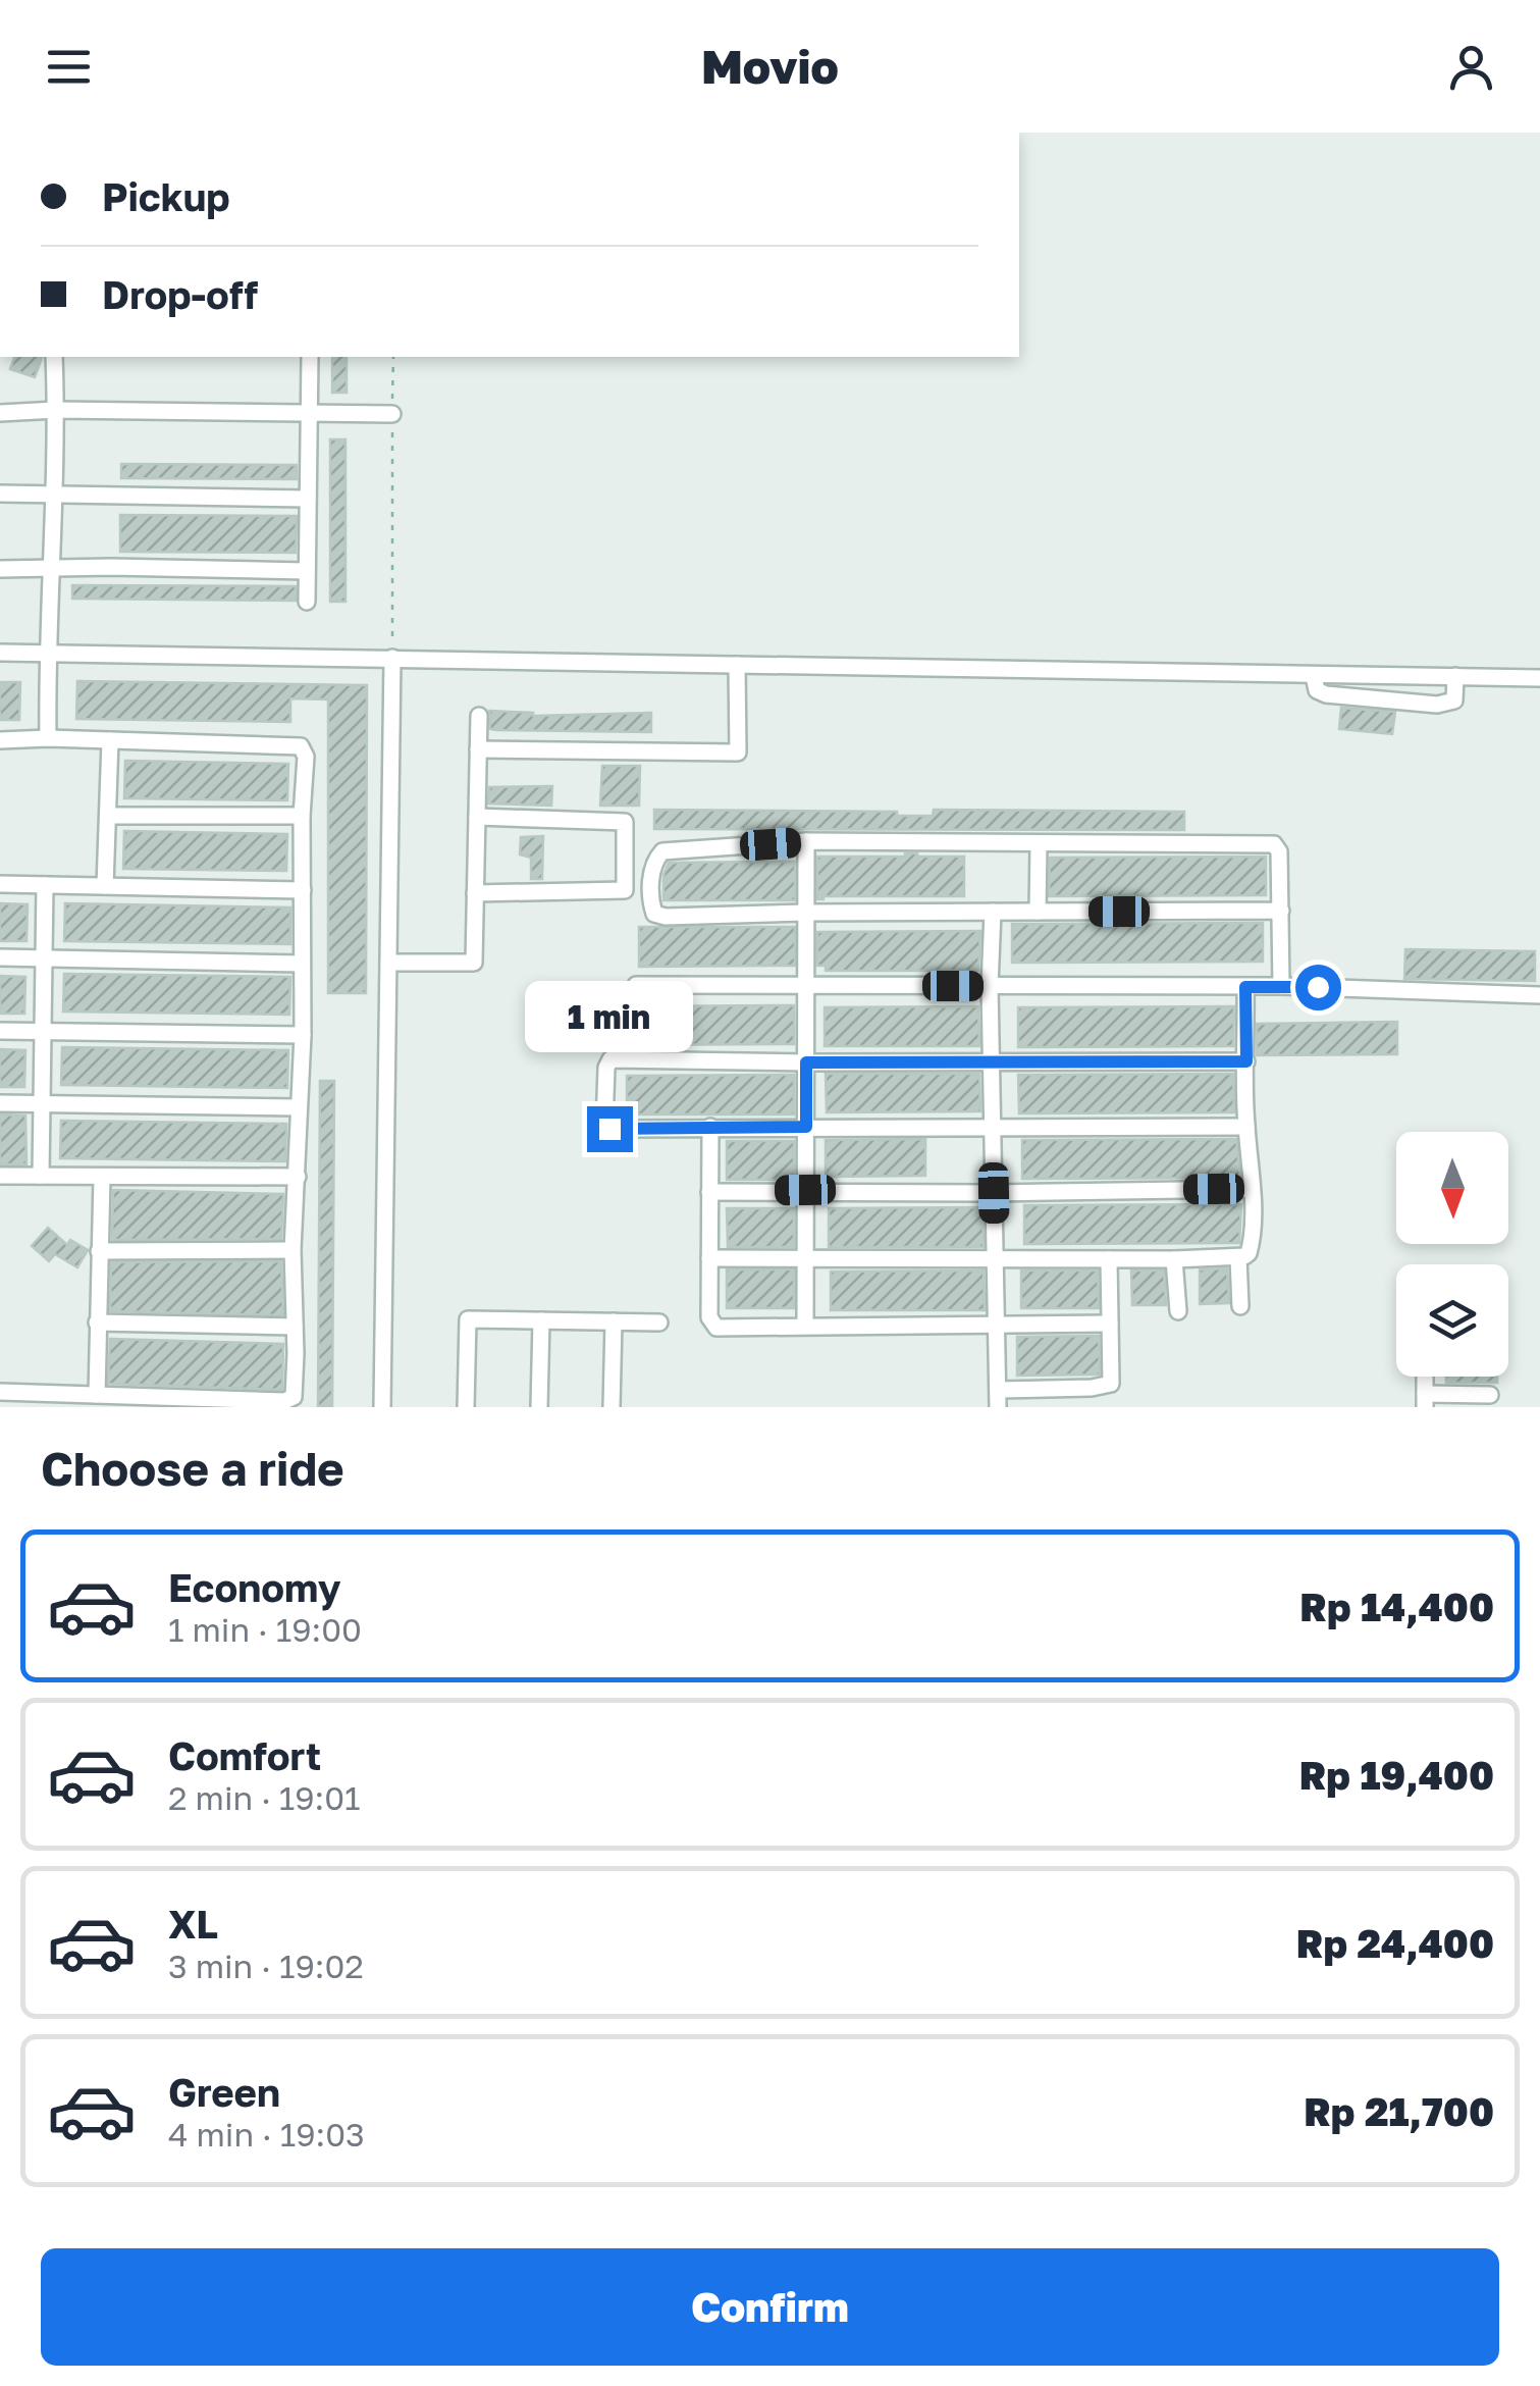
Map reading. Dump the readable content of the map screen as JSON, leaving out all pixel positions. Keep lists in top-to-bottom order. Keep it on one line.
{"north":"bottom","page":{"header":"Movio","banner":["Pickup","Drop-off"],"bubble":"1 min","heading":"Choose a ride","list":[{"name":"Economy","note":"1 min · 19:00","value":"Rp 14,400"},{"name":"Comfort","note":"2 min · 19:01","value":"Rp 19,400"},{"name":"XL","note":"3 min · 19:02","value":"Rp 24,400"},{"name":"Green","note":"4 min · 19:03","value":"Rp 21,700"}],"buttons":"Confirm"}}
